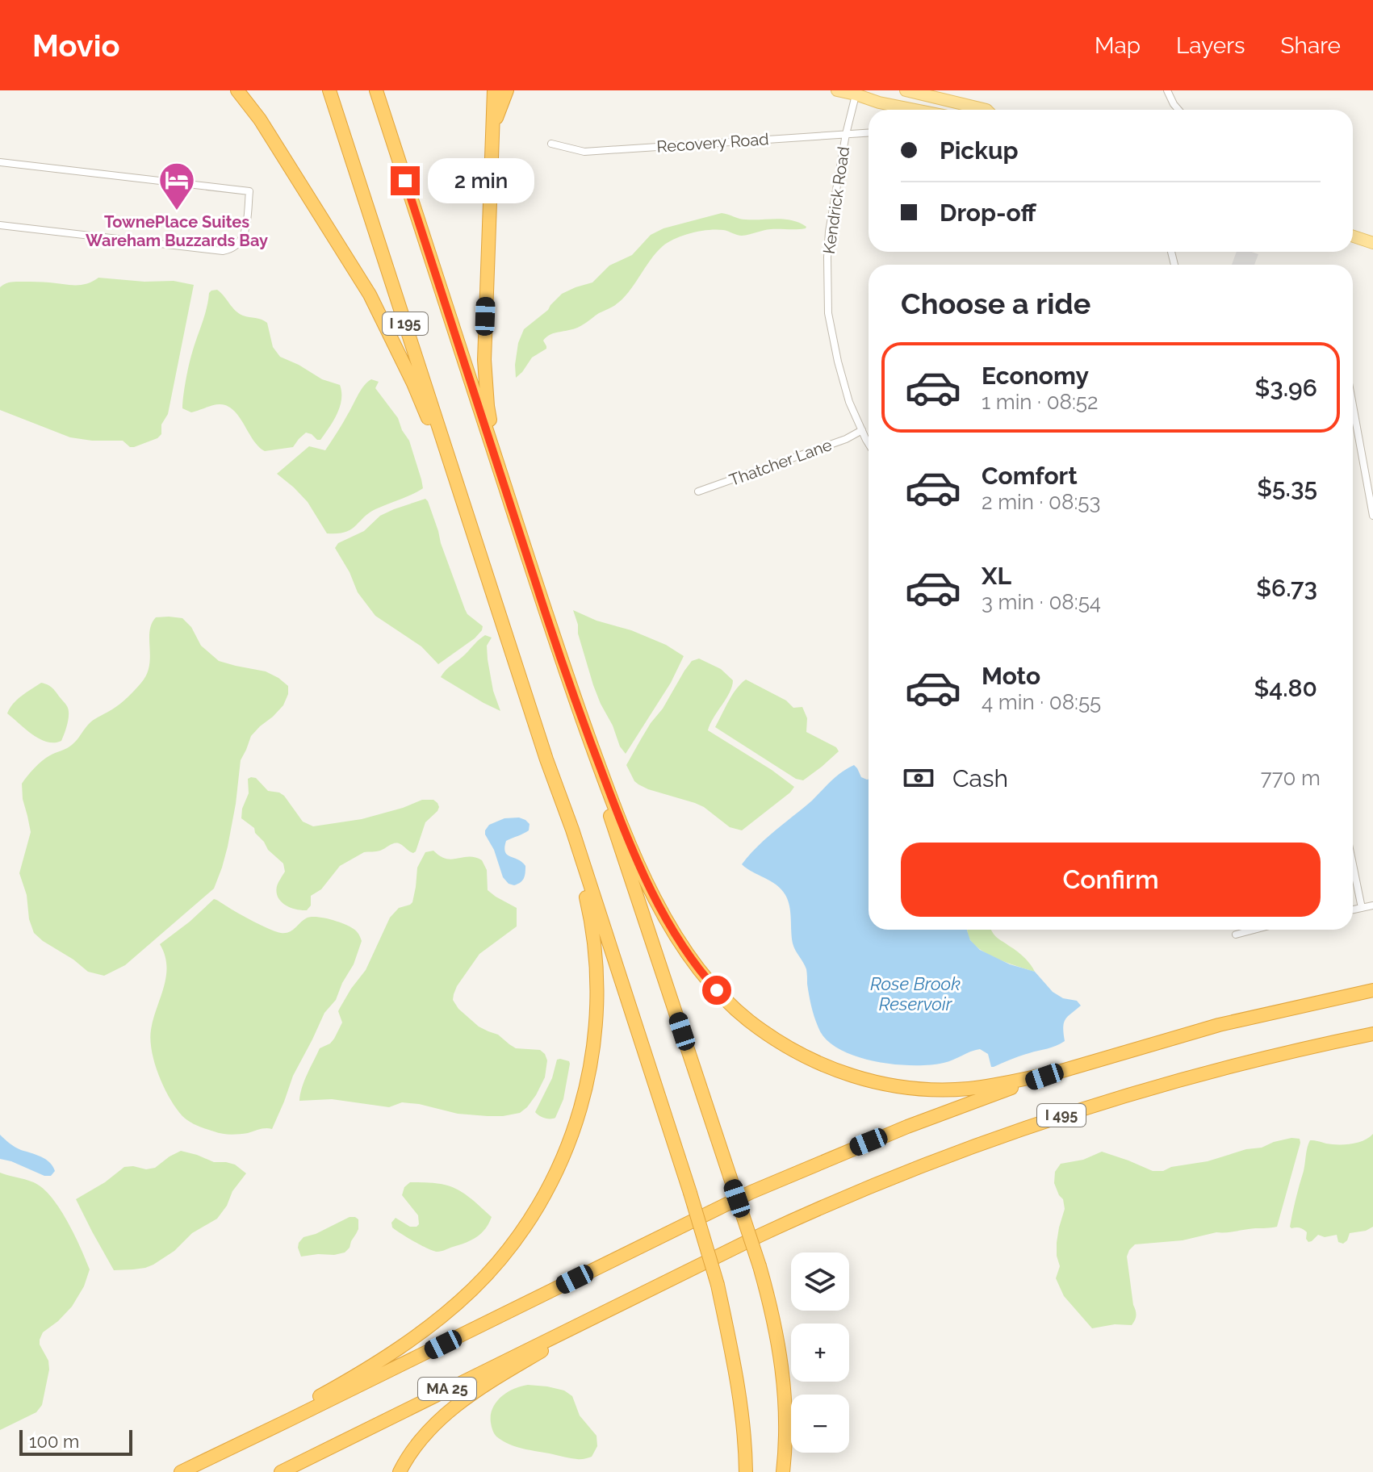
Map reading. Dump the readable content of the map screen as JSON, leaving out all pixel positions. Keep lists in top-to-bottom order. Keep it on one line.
{"streets":{"highway":["I 195","I 495","MA 25"],"street":["Recovery Road","Kendrick Road","Thatcher Lane"]},"crossings":[["Recovery Road","Kendrick Road"],["Kendrick Road","Thatcher Lane"],["I 495","MA 25"]],"water":["Rose Brook Reservoir"],"places":{"hotel":["TownePlace Suites Wareham Buzzards Bay"]},"scale_bar":"100 m","page":{"header":"Movio","nav":["Map","Layers","Share"],"banner":["Pickup","Drop-off"],"bubble":"2 min","heading":"Choose a ride","list":[{"name":"Economy","note":"1 min · 08:52","value":"$3.96"},{"name":"Comfort","note":"2 min · 08:53","value":"$5.35"},{"name":"XL","note":"3 min · 08:54","value":"$6.73"},{"name":"Moto","note":"4 min · 08:55","value":"$4.80"}],"pay":["Cash","770 m"],"buttons":"Confirm","map_buttons":["+","−"],"scale":"100 m"}}
